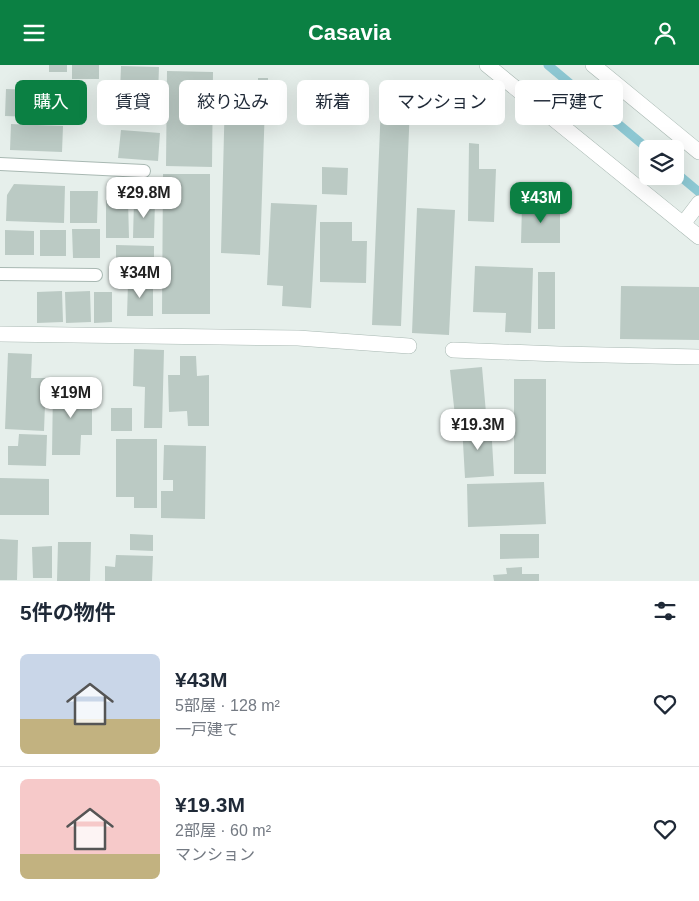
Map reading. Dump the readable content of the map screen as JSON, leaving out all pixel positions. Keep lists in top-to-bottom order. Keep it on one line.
{"page":{"header":"Casavia","chip":["購入","賃貸","絞り込み","新着","マンション","一戸建て"],"price":["¥29.8M","¥43M","¥34M","¥19M","¥19.3M"],"heading":"5件の物件","list":[{"name":"¥43M","note":"5部屋 · 128 m² · 一戸建て"},{"name":"¥19.3M","note":"2部屋 · 60 m² · マンション"}]}}
